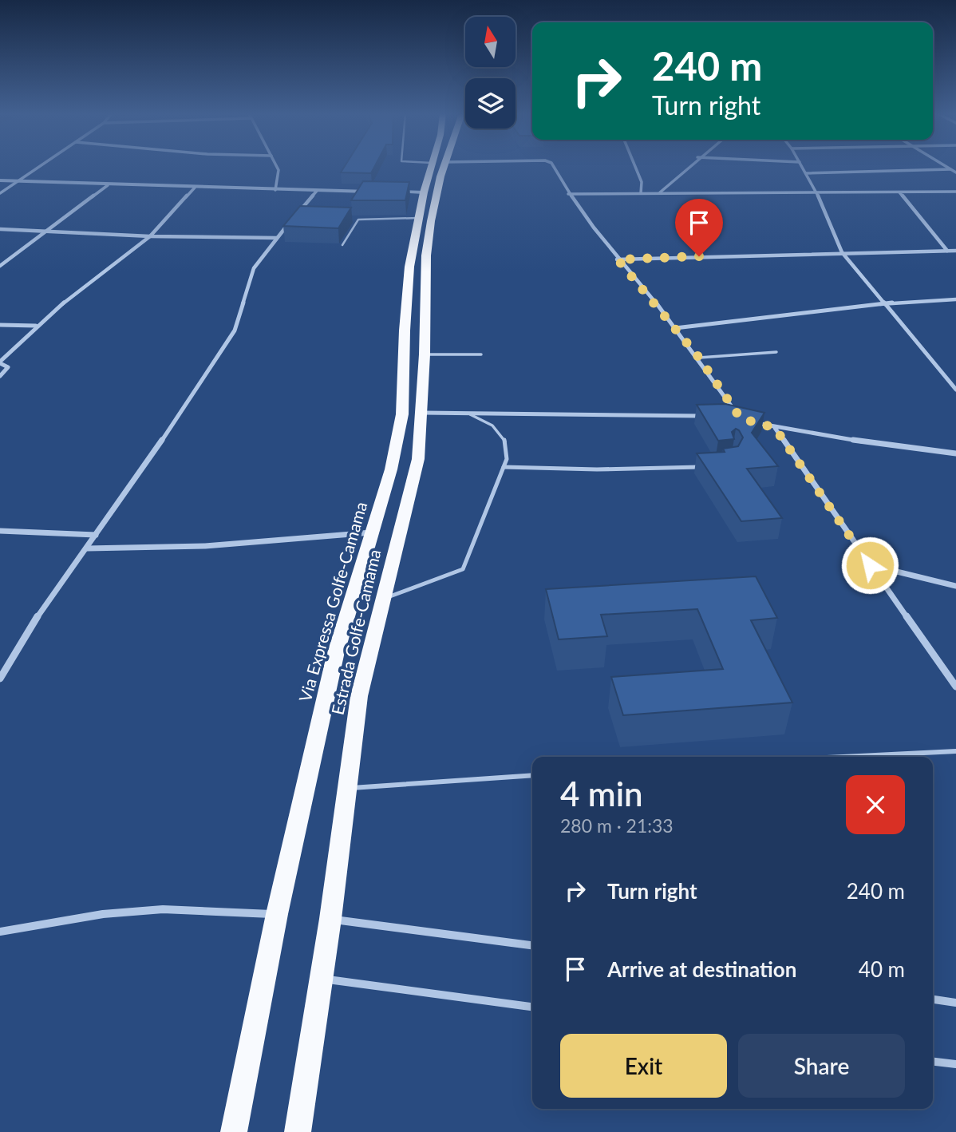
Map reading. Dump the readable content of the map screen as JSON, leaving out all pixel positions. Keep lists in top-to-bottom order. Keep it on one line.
{"streets":{"highway":["Via Expressa Golfe-Camama","Estrada Golfe-Camama"]},"north":"top","page":{"turn":["240 m","Turn right"],"heading":["4 min","280 m · 21:33"],"list":[{"name":"Turn right","value":"240 m"},{"name":"Arrive at destination","value":"40 m"}],"buttons":["Exit","Share"]}}
